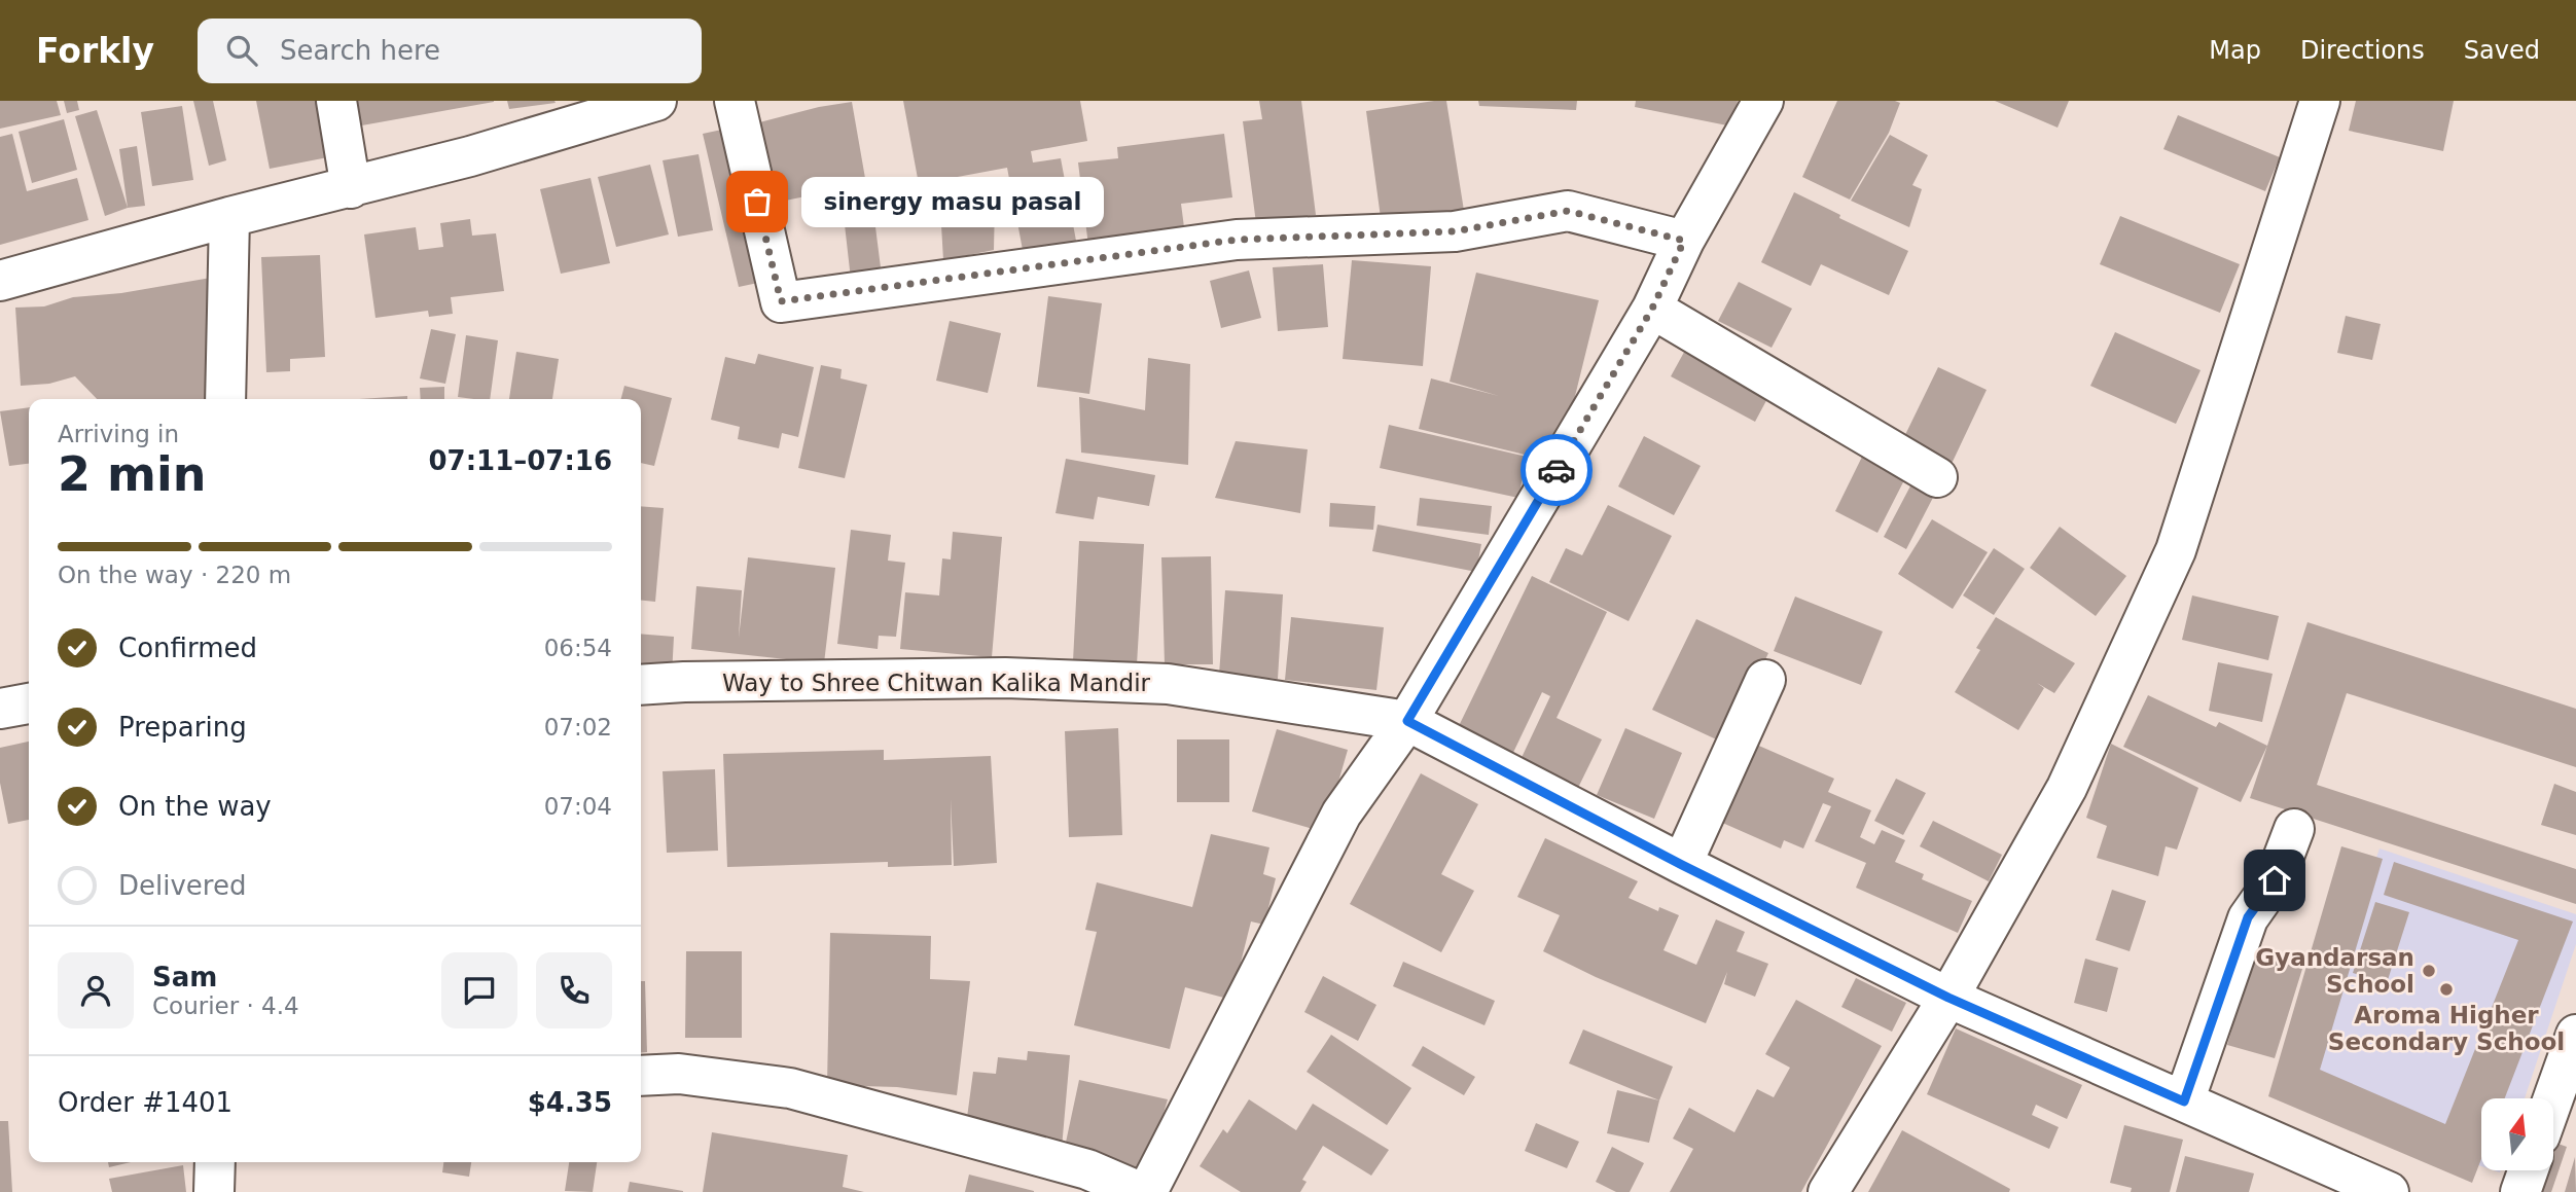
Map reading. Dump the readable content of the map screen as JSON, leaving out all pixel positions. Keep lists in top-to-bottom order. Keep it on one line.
{"streets":{"street":["Way to Shree Chitwan Kalika Mandir"]},"places":["sinergy masu pasal","Gyandarsan School","Aroma Higher Secondary School"],"north":"top","page":{"header":"Forkly","search":"Search here","nav":["Map","Directions","Saved"],"bubble":"sinergy masu pasal","heading":["2 min","Arriving in","07:11–07:16"],"panel":["Sam","Courier · 4.4","Order #1401","$4.35"],"bar":"On the way · 220 m","list":[["Confirmed","06:54"],["Preparing","07:02"],["On the way","07:04"],"Delivered"]}}
